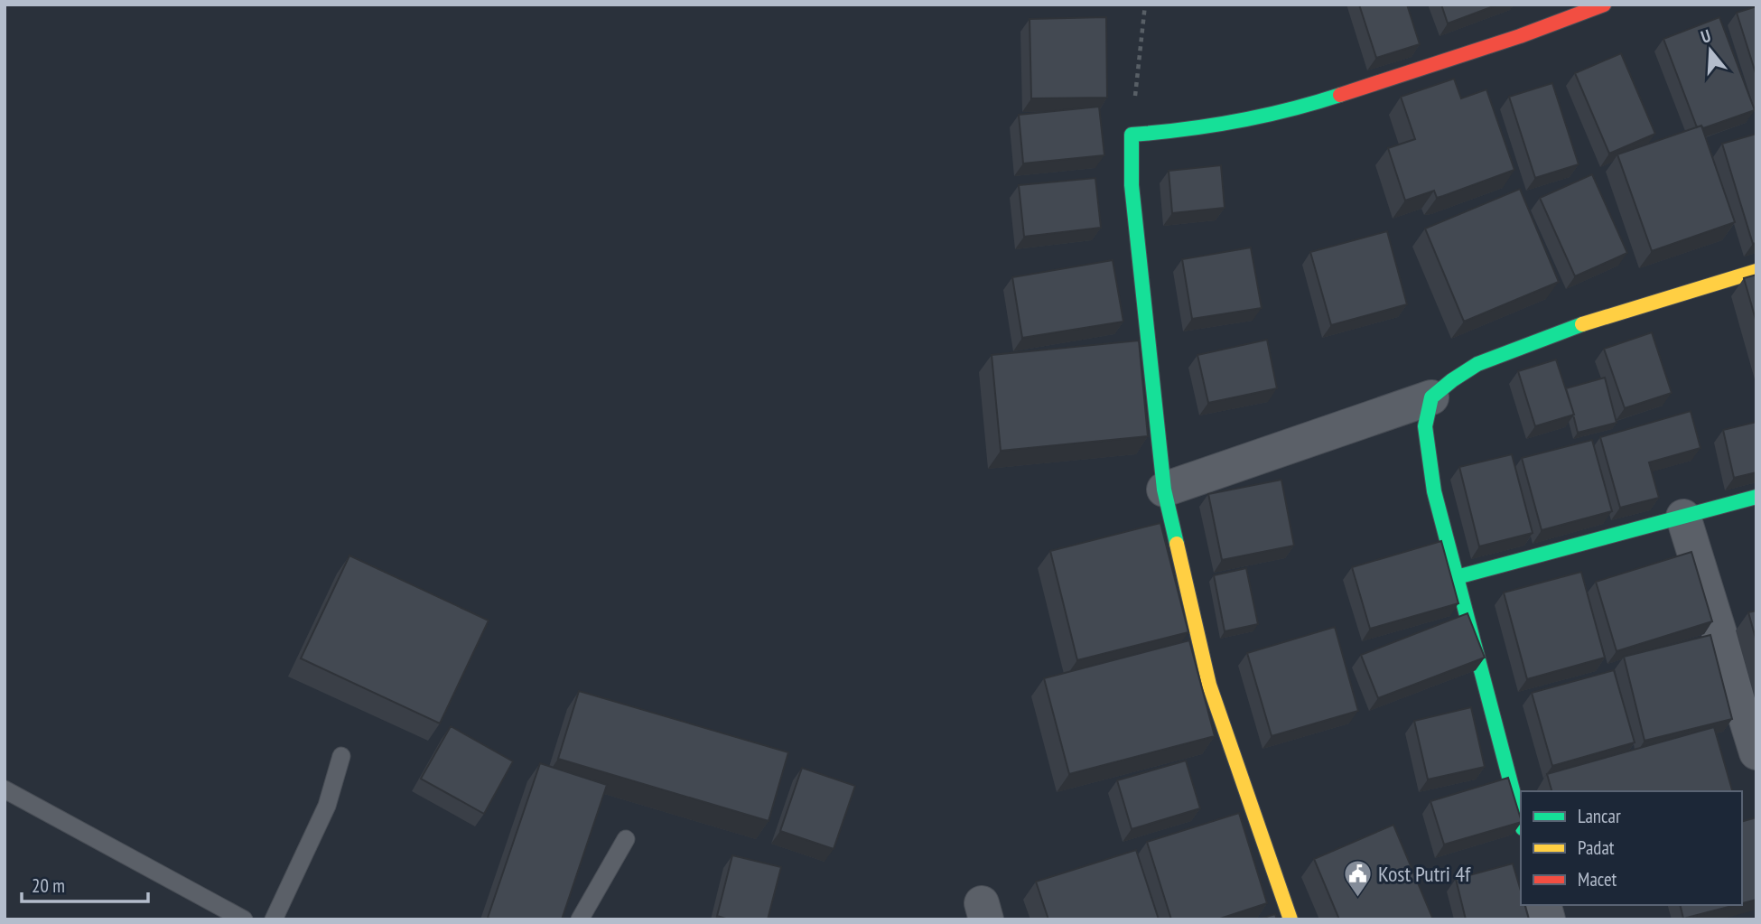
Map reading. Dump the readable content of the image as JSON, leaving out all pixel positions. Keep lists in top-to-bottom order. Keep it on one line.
{"places":{"public building":["Kost Putri 4f"]},"legend":["Lancar","Padat","Macet"],"scale_bar":"20 m","north":"top"}
